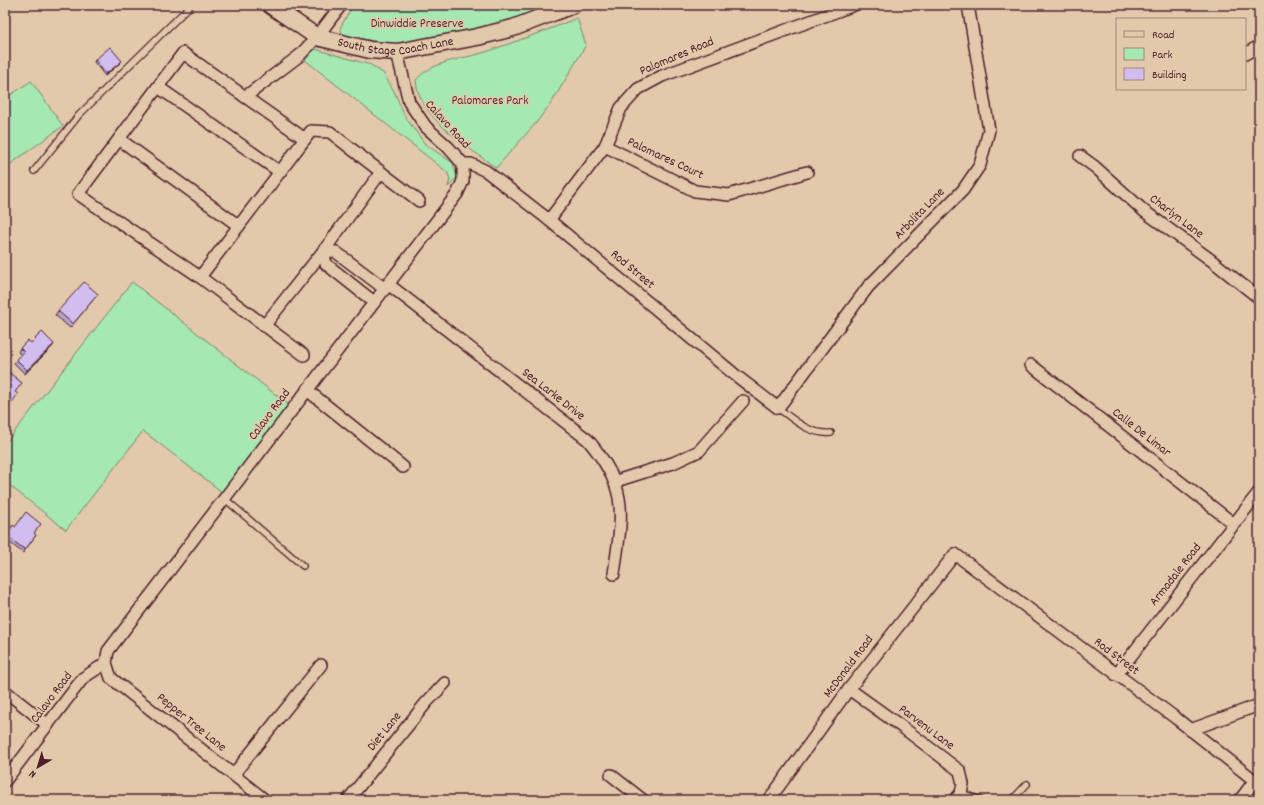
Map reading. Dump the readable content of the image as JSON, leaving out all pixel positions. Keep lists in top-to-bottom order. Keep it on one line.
{"streets":{"main road":["South Stage Coach Lane"],"street":["Palomares Road","Calavo Road","Palomares Court","Arbolita Lane","Charlyn Lane","Rod Street","Sea Larke Drive","Calle De Limar","Armadale Road","McDonald Road","Pepper Tree Lane","Parvenu Lane","Diet Lane"]},"crossings":[["South Stage Coach Lane","Calavo Road"],["Palomares Road","Palomares Court"],["Palomares Road","Rod Street"],["Calavo Road","Rod Street"],["Calavo Road","Sea Larke Drive"],["Calavo Road","Pepper Tree Lane"],["Arbolita Lane","Rod Street"],["Rod Street","Armadale Road"],["Rod Street","McDonald Road"],["Calle De Limar","Armadale Road"],["McDonald Road","Parvenu Lane"]],"parks":["Dinwiddie Preserve","Palomares Park"],"legend":["Road","Park","Building"],"north":"bottom left"}
